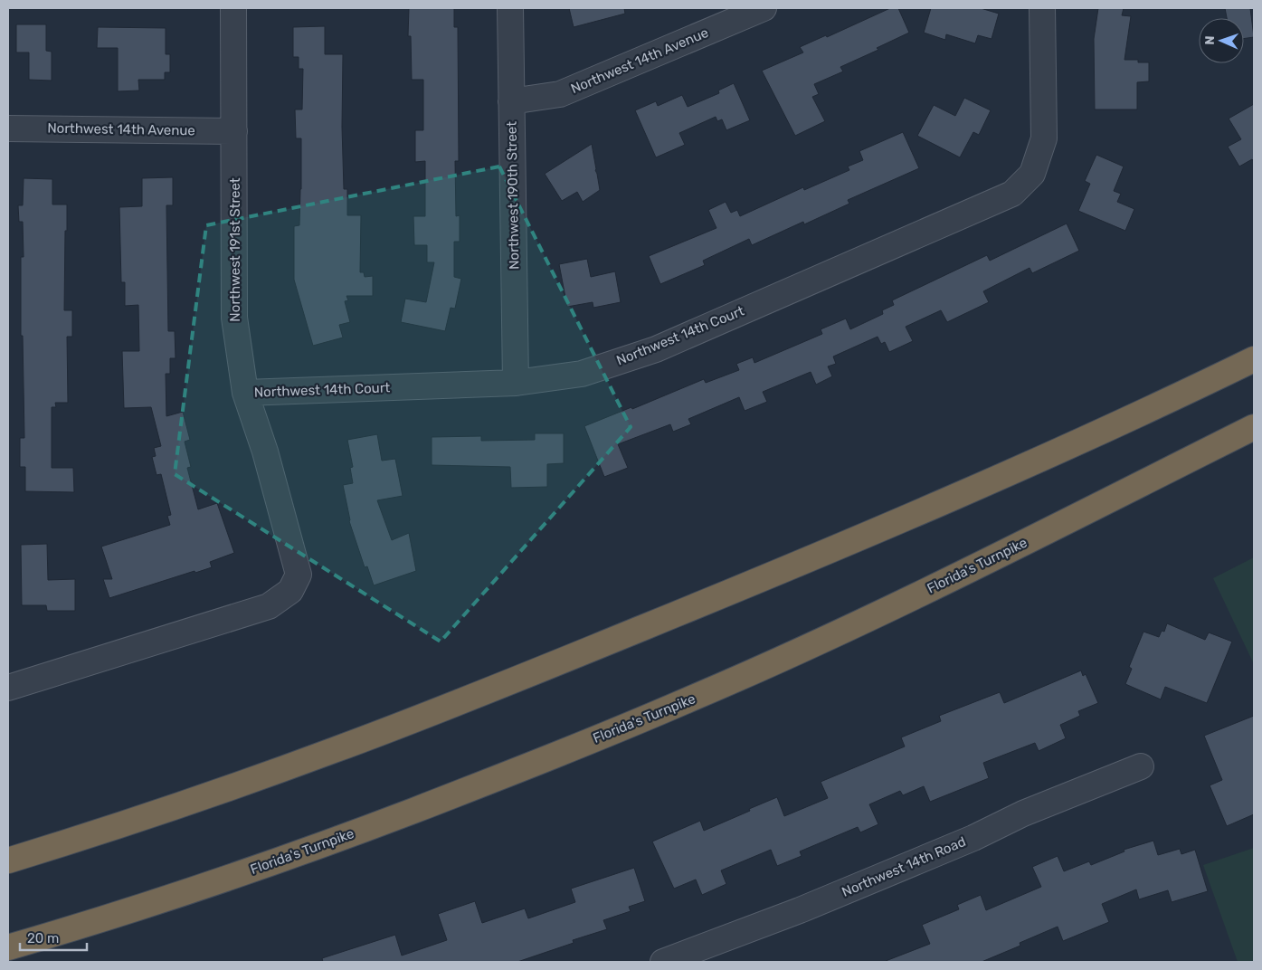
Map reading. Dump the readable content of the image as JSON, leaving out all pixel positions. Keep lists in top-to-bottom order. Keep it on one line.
{"streets":{"highway":["Florida's Turnpike"],"street":["Northwest 14th Avenue","Northwest 190th Street","Northwest 191st Street","Northwest 14th Court","Northwest 14th Road"]},"crossings":[["Northwest 14th Avenue","Northwest 190th Street"],["Northwest 14th Avenue","Northwest 191st Street"],["Northwest 190th Street","Northwest 14th Court"],["Northwest 191st Street","Northwest 14th Court"]],"scale_bar":"20 m","north":"left"}
